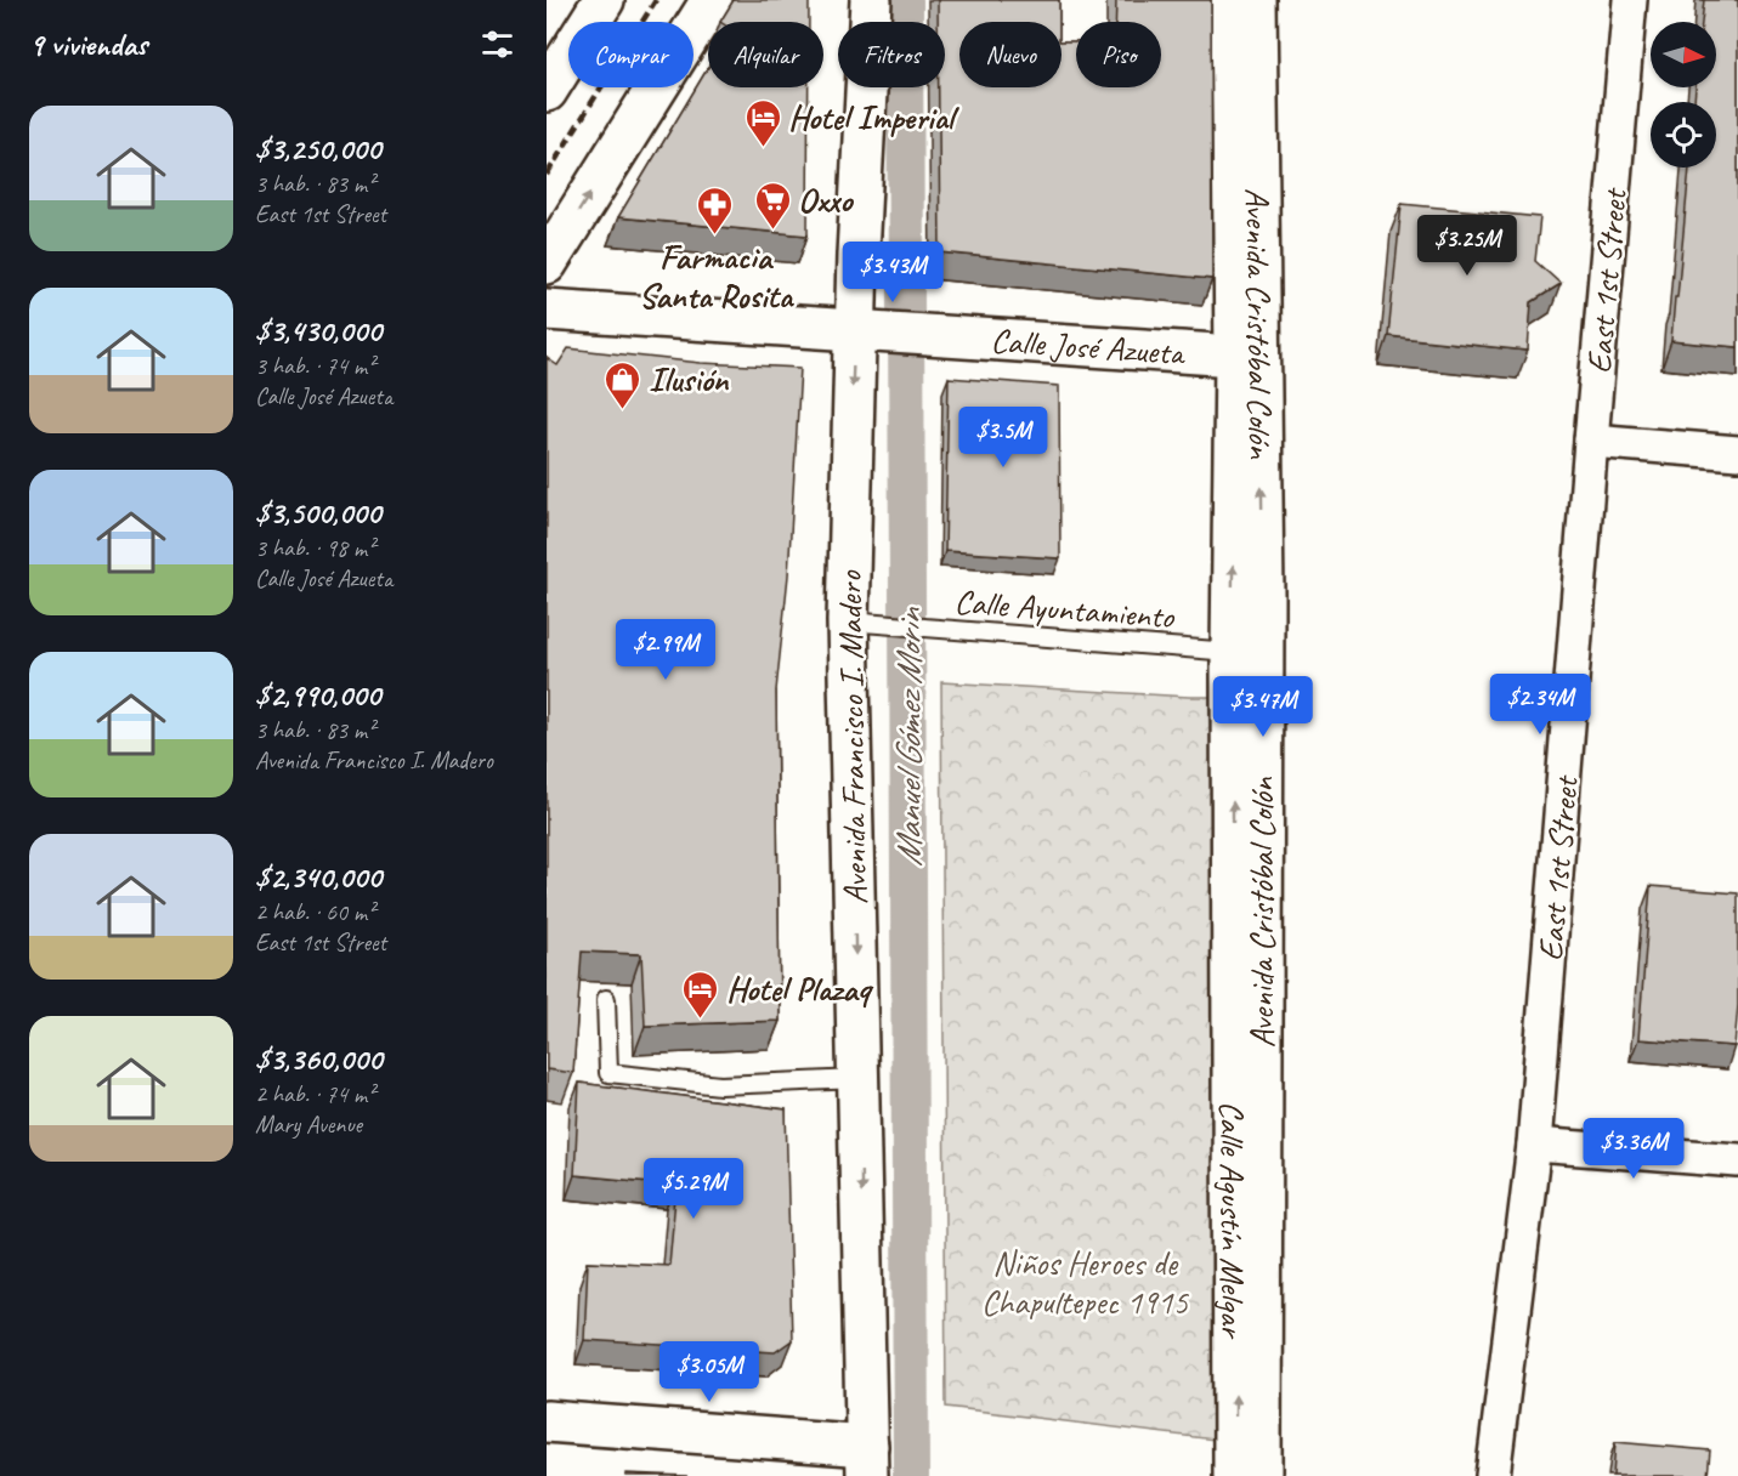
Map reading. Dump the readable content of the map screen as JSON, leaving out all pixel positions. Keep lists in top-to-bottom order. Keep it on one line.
{"streets":{"main road":["Avenida Cristóbal Colón","Calle José Azueta","Avenida Francisco I. Madero","Calle Agustín Melgar"],"street":["East 1st Street"],"lane":["Calle Ayuntamiento"]},"crossings":[["Calle José Azueta","Avenida Francisco I. Madero"],["Calle José Azueta","Calle Agustín Melgar"],["Calle Ayuntamiento","Avenida Francisco I. Madero"],["Calle Ayuntamiento","Calle Agustín Melgar"]],"one_way":["Avenida Cristóbal Colón","Avenida Francisco I. Madero","Calle Agustín Melgar"],"water":["Manuel Gómez Morin"],"parks":["Niños Heroes de Chapultepec 1915"],"places":{"hotel":["Hotel Imperial","Hotel Plazaq"],"supermarket":["Oxxo"],"pharmacy":["Farmacia Santa Rosita"],"shop":["Ilusión"]},"north":"right","page":{"heading":"9 viviendas","chip":["Comprar","Alquilar","Filtros","Nuevo","Piso"],"list":[{"name":"$3,250,000","note":"3 hab. · 83 m² · East 1st Street"},{"name":"$3,430,000","note":"3 hab. · 74 m² · Calle José Azueta"},{"name":"$3,500,000","note":"3 hab. · 98 m² · Calle José Azueta"},{"name":"$2,990,000","note":"3 hab. · 83 m² · Avenida Francisco I. Madero"},{"name":"$2,340,000","note":"2 hab. · 60 m² · East 1st Street"},{"name":"$3,360,000","note":"2 hab. · 74 m² · Mary Avenue"}],"price":["$3.25M","$3.43M","$3.5M","$2.99M","$2.34M","$3.47M","$3.36M","$5.29M","$3.05M"]}}
